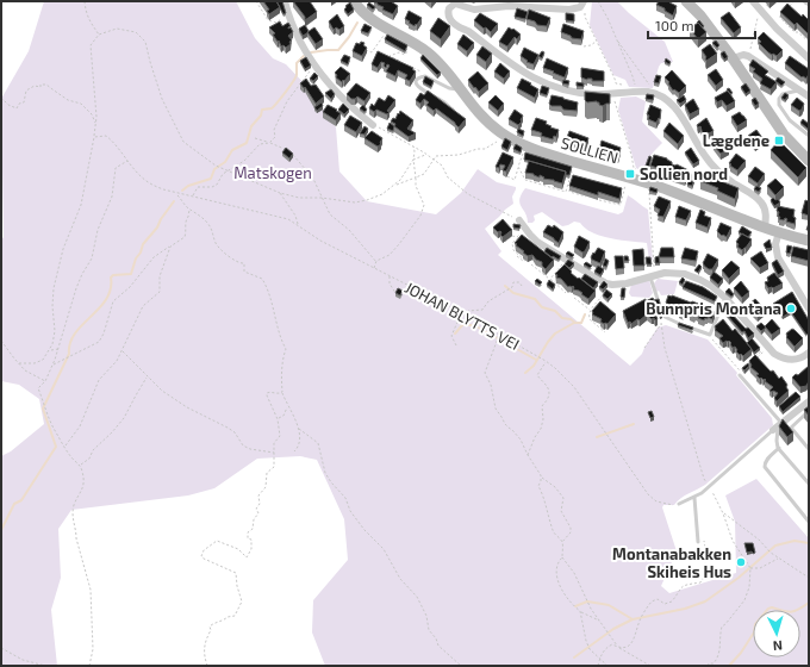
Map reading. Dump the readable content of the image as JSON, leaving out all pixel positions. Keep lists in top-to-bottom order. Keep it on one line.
{"streets":{"street":["SOLLIEN"],"path":["JOHAN BLYTTS VEI"]},"parks":["Matskogen"],"places":{"transit":["Lægdene","Sollien nord"],"other":["Bunnpris Montana","Montanabakken Skiheis Hus"]},"scale_bar":"100 m","north":"bottom"}
